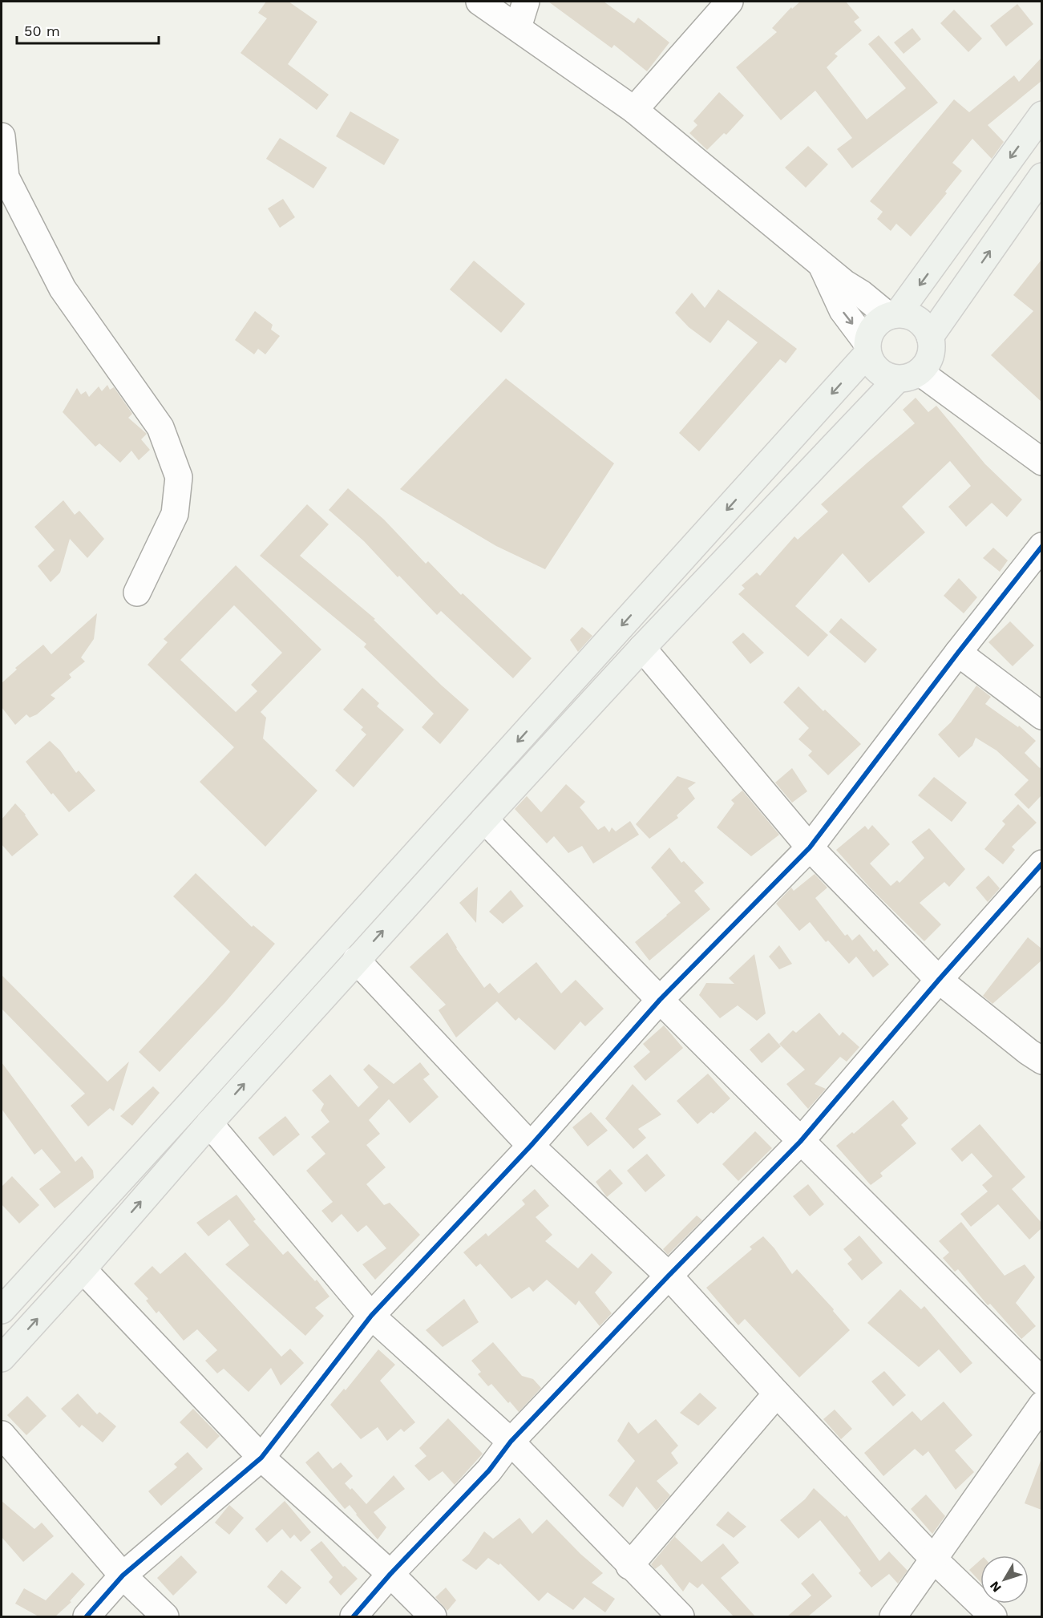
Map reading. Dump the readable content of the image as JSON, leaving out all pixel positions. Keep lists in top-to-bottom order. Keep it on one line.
{"scale_bar":"50 m","north":"bottom left"}
